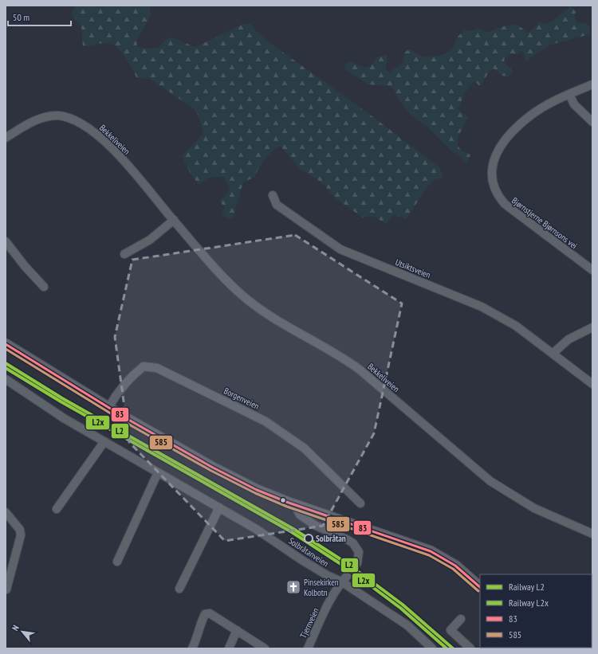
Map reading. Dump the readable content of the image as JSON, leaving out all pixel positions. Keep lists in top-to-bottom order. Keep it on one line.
{"streets":{"street":["Bekkeliveien","Bjørnstjerne Bjørnsons vei","Utsiktsveien","Borgenveien","Solbråtanveien","Tjernveien"]},"crossings":[["Solbråtanveien","Tjernveien"]],"places":{"other":["Solbråtan"],"church":["Pinsekirken Kolbotn"]},"lines":["transit line 83","transit line 585","rail line L2","rail line L2x"],"legend":["Railway L2","Railway L2x","83","585"],"scale_bar":"50 m","north":"top left"}
